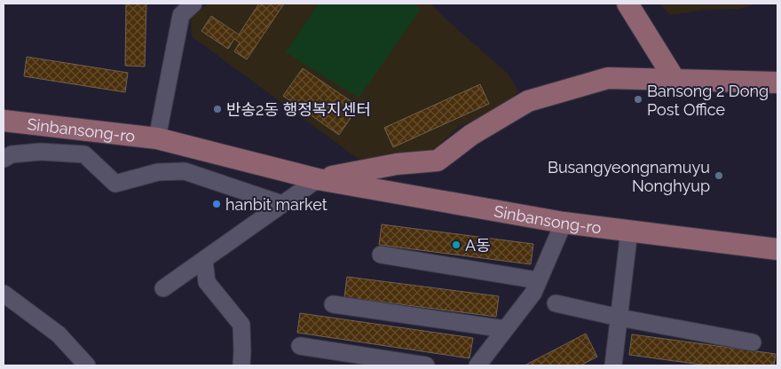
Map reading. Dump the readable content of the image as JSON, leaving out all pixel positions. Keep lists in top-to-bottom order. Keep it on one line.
{"streets":{"main road":["Sinbansong-ro"]},"places":["Bansong 2 Dong Post Office","반송2동 행정복지센터","Busangyeongnamuyu Nonghyup","hanbit market","A동"]}
